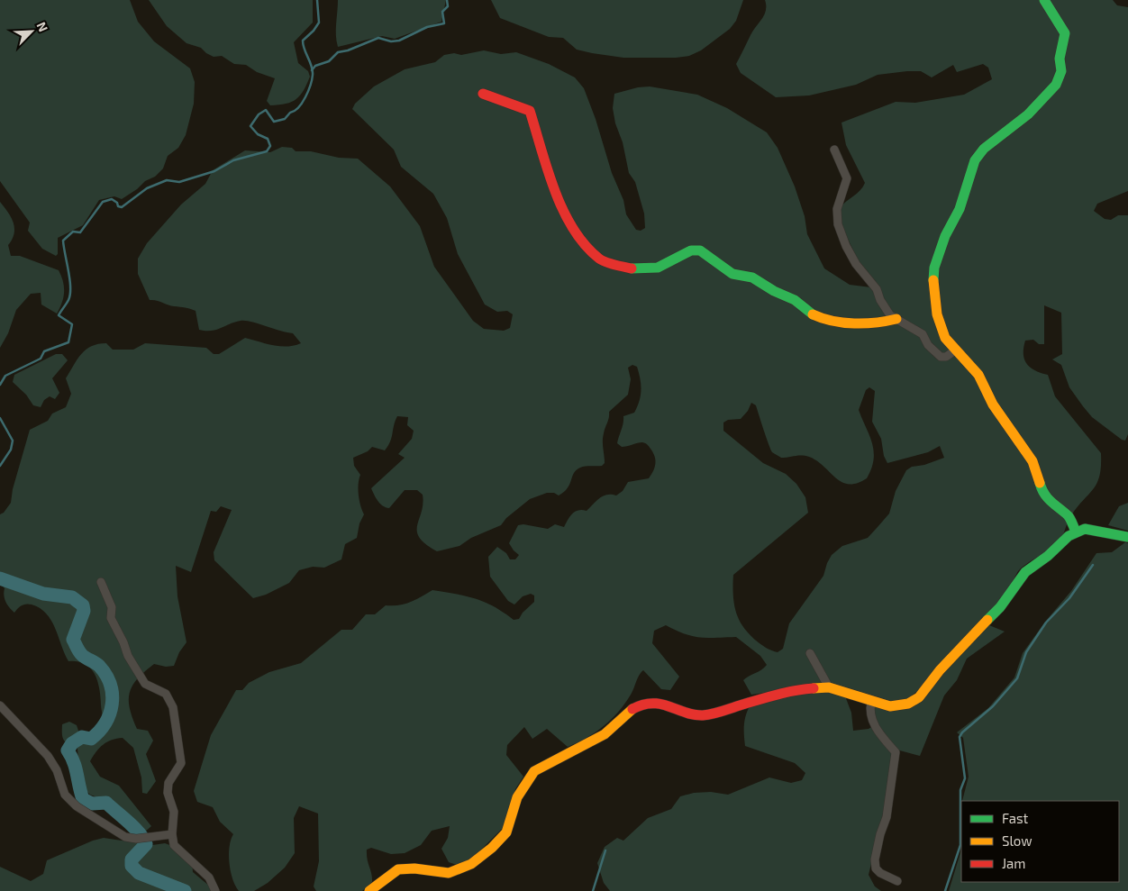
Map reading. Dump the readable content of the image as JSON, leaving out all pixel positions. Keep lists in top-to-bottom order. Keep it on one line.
{"legend":["Fast","Slow","Jam"],"north":"top right"}
